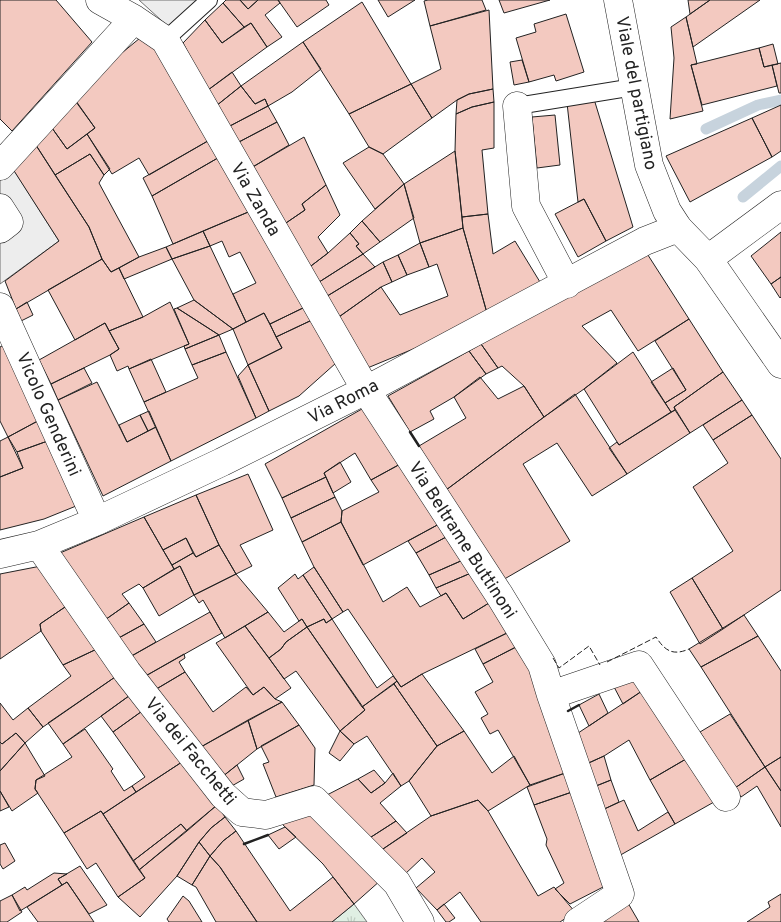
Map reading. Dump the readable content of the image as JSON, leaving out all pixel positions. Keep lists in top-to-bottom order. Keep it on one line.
{"streets":{"street":["Viale del partigiano","Via Zanda","Via Roma","Vicolo Genderini","Via Beltrame Buttinoni","Via dei Facchetti"]},"crossings":[["Viale del partigiano","Via Roma"],["Via Zanda","Via Roma"],["Via Zanda","Via Beltrame Buttinoni"],["Via Roma","Vicolo Genderini"],["Via Roma","Via Beltrame Buttinoni"],["Via Roma","Via dei Facchetti"]]}
